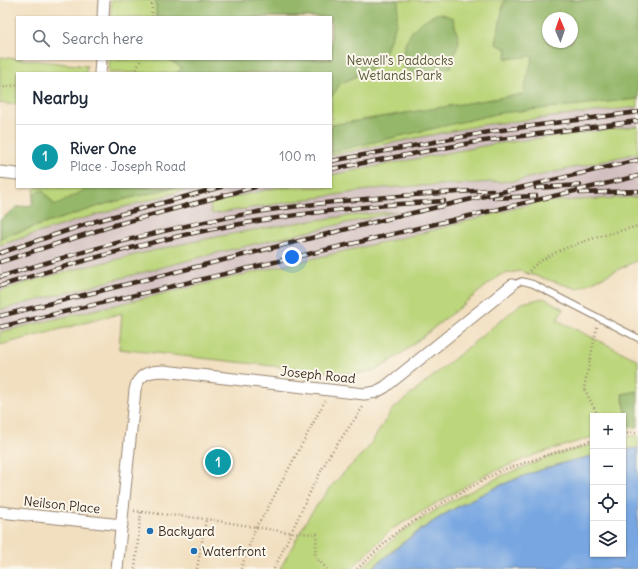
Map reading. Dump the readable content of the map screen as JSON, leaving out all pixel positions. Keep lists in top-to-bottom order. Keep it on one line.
{"streets":{"street":["Joseph Road","Neilson Place"]},"crossings":[["Joseph Road","Neilson Place"]],"parks":["Newell's Paddocks Wetlands Park"],"places":["Backyard","Waterfront"],"north":"top","page":{"search":"Search here","heading":"Nearby","list":[{"mark":"1","name":"River One","note":"Place · Joseph Road","value":"100 m"}],"map_buttons":["+","−"],"pins":"1"}}
